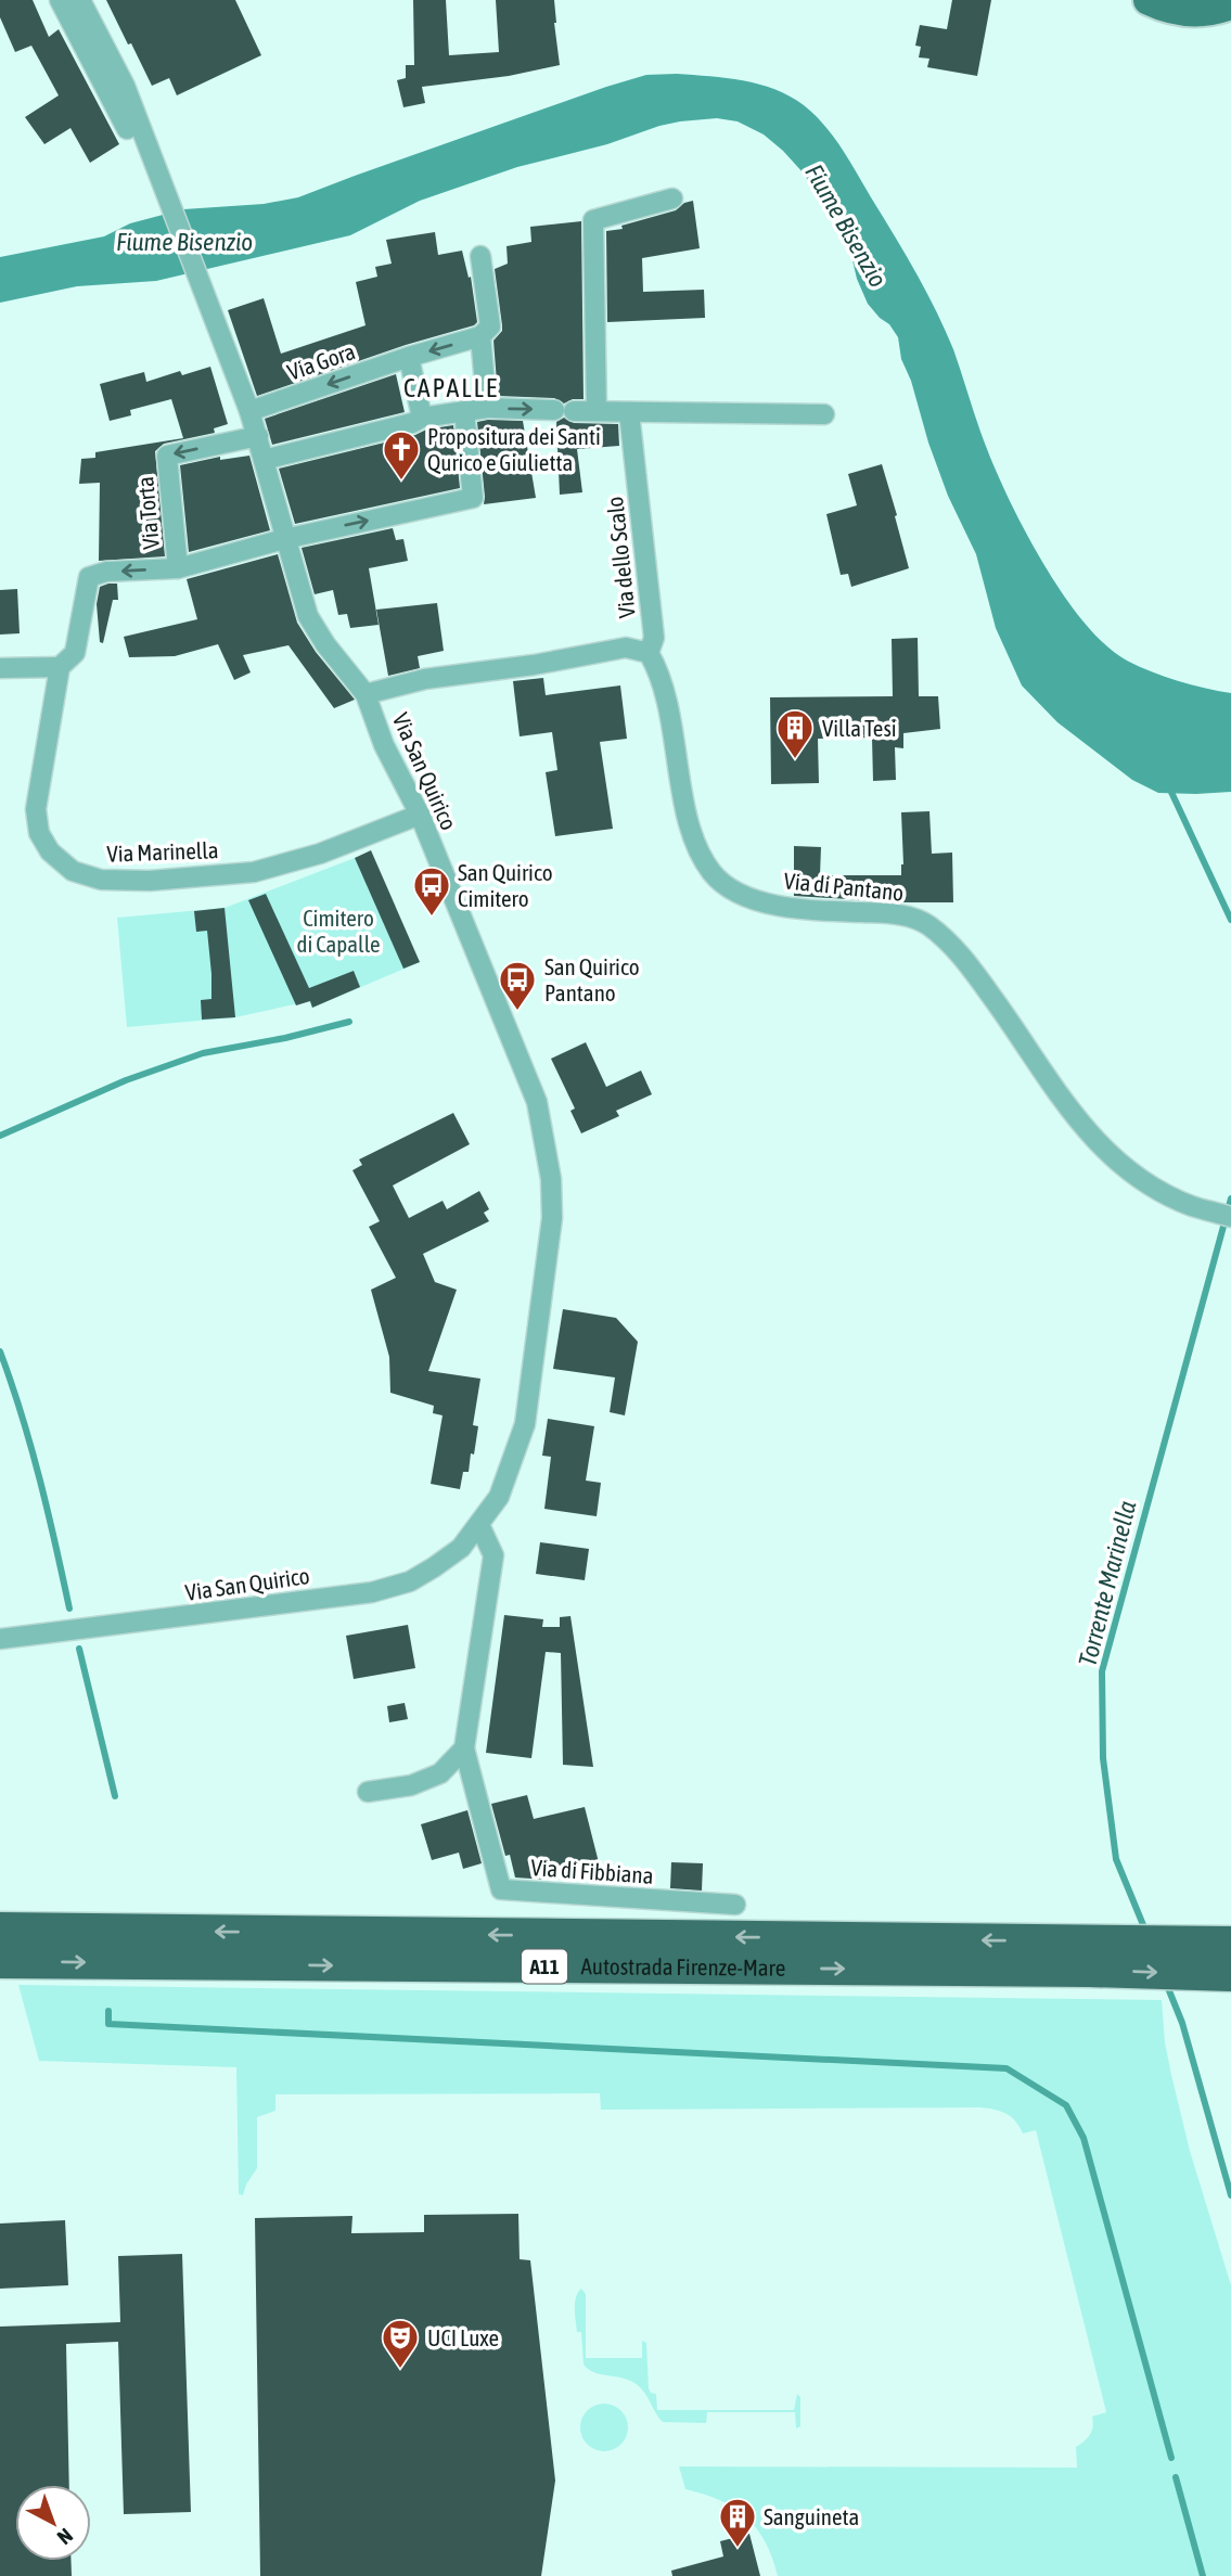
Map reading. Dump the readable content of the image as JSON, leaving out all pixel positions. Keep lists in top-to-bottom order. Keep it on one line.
{"streets":{"highway":["A11","Autostrada Firenze-Mare"],"street":["Via Gora","Via Torta","Via dello Scalo","Via San Quirico","Via Marinella","Via di Pantano","Via di Fibbiana"]},"crossings":[["Via Gora","Via San Quirico"],["Via Torta","Via San Quirico"],["Via Torta","Via Marinella"],["Via dello Scalo","Via di Pantano"],["Via San Quirico","Via Marinella"]],"districts":["CAPALLE"],"water":["Fiume Bisenzio","Torrente Marinella"],"parks":["Cimitero di Capalle"],"places":{"church":["Propositura dei Santi Qurico e Giulietta"],"building":["Villa Tesi","Sanguineta"],"bus stop":["San Quirico Cimitero","San Quirico Pantano"],"theatre":["UCI Luxe"]},"north":"bottom right"}
